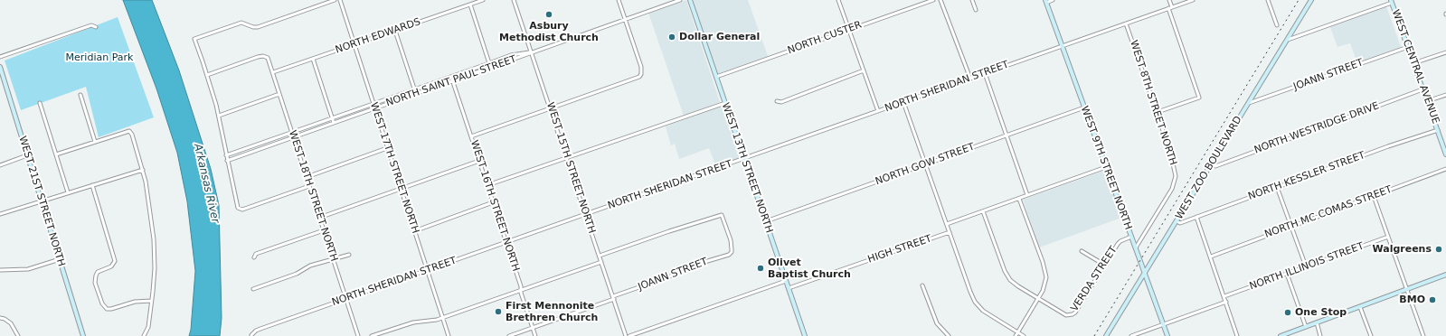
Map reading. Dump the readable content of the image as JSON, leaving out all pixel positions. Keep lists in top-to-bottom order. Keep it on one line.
{"streets":{"main road":["WEST CENTRAL AVENUE","WEST 13TH STREET NORTH","WEST 9TH STREET NORTH","WEST ZOO BOULEVARD","WEST 21ST STREET NORTH"],"street":["NORTH EDWARDS","NORTH CUSTER","JOANN STREET","NORTH SAINT PAUL STREET","NORTH SHERIDAN STREET","WEST 8TH STREET NORTH","NORTH WESTRIDGE DRIVE","NORTH GOW STREET","WEST 17TH STREET NORTH","WEST 15TH STREET NORTH","NORTH KESSLER STREET","WEST 18TH STREET NORTH","WEST 16TH STREET NORTH","NORTH MC COMAS STREET","HIGH STREET","NORTH ILLINOIS STREET","VERDA STREET"]},"crossings":[["NORTH EDWARDS","WEST 17TH STREET NORTH"],["NORTH EDWARDS","WEST 18TH STREET NORTH"],["NORTH CUSTER","WEST 13TH STREET NORTH"],["WEST CENTRAL AVENUE","JOANN STREET"],["WEST CENTRAL AVENUE","NORTH WESTRIDGE DRIVE"],["WEST CENTRAL AVENUE","NORTH KESSLER STREET"],["JOANN STREET","WEST 15TH STREET NORTH"],["JOANN STREET","WEST ZOO BOULEVARD"],["JOANN STREET","WEST 16TH STREET NORTH"],["NORTH SAINT PAUL STREET","WEST 17TH STREET NORTH"],["NORTH SAINT PAUL STREET","WEST 15TH STREET NORTH"],["NORTH SAINT PAUL STREET","WEST 18TH STREET NORTH"],["NORTH SAINT PAUL STREET","WEST 16TH STREET NORTH"],["NORTH SHERIDAN STREET","WEST 8TH STREET NORTH"],["NORTH SHERIDAN STREET","WEST 17TH STREET NORTH"],["NORTH SHERIDAN STREET","WEST 15TH STREET NORTH"],["NORTH SHERIDAN STREET","WEST 13TH STREET NORTH"],["NORTH SHERIDAN STREET","WEST 9TH STREET NORTH"],["NORTH SHERIDAN STREET","WEST 18TH STREET NORTH"],["NORTH SHERIDAN STREET","WEST 16TH STREET NORTH"],["WEST 8TH STREET NORTH","WEST 9TH STREET NORTH"],["NORTH WESTRIDGE DRIVE","WEST ZOO BOULEVARD"],["NORTH GOW STREET","WEST 13TH STREET NORTH"],["NORTH GOW STREET","WEST 9TH STREET NORTH"],["WEST 13TH STREET NORTH","HIGH STREET"],["WEST 9TH STREET NORTH","WEST ZOO BOULEVARD"],["WEST 9TH STREET NORTH","VERDA STREET"],["WEST ZOO BOULEVARD","NORTH KESSLER STREET"]],"water":["Arkansas River"],"parks":["Meridian Park"],"places":["Asbury Methodist Church","Dollar General","Walgreens","Olivet Baptist Church","BMO","First Mennonite Brethren Church","One Stop"]}
